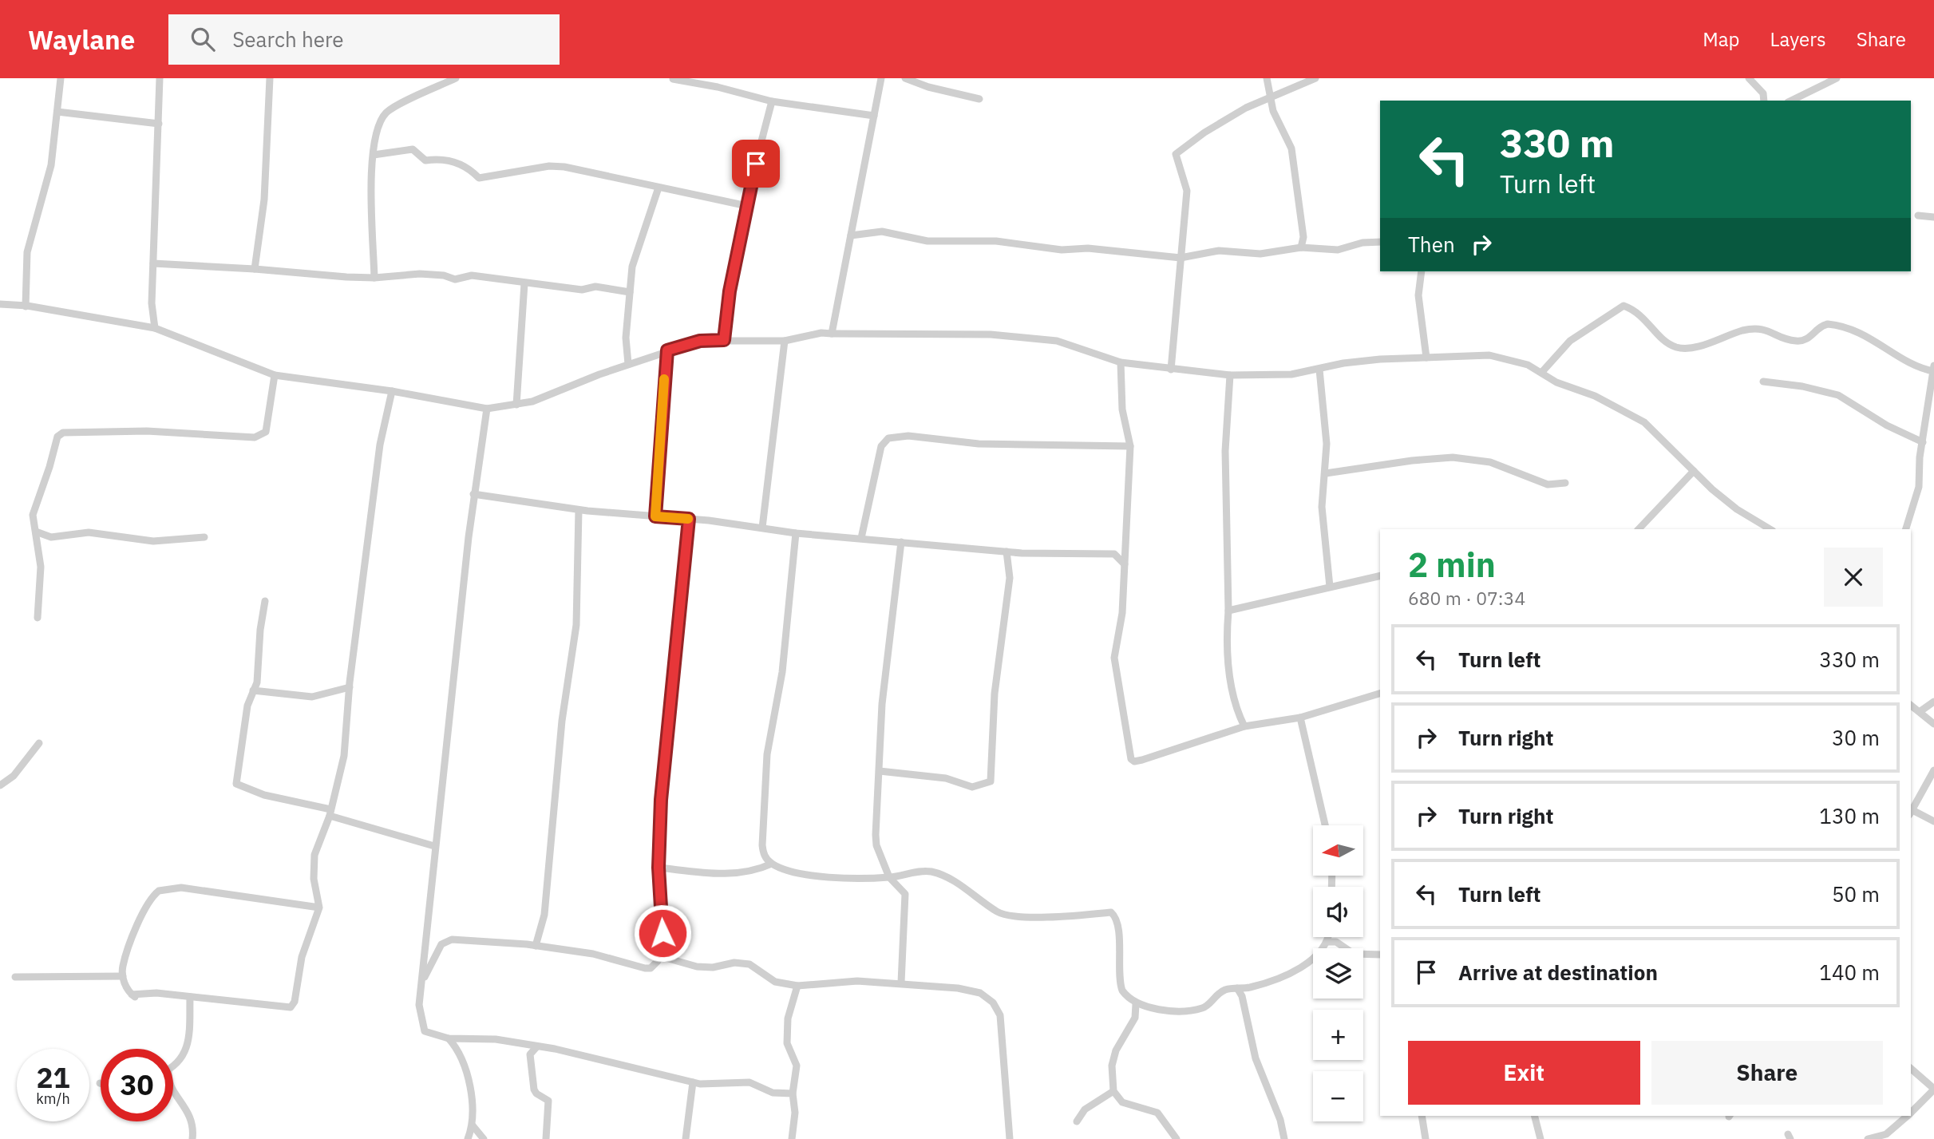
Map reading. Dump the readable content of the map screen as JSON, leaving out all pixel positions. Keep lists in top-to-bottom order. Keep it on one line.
{"north":"left","page":{"header":"Waylane","search":"Search here","nav":["Map","Layers","Share"],"turn":["330 m","Turn left"],"then":"Then","heading":["2 min","680 m · 07:34"],"list":[{"name":"Turn left","value":"330 m"},{"name":"Turn right","value":"30 m"},{"name":"Turn right","value":"130 m"},{"name":"Turn left","value":"50 m"},{"name":"Arrive at destination","value":"140 m"}],"map_buttons":["+","−"],"buttons":["Exit","Share"],"speed":"21 km/h","limit":"30"}}
